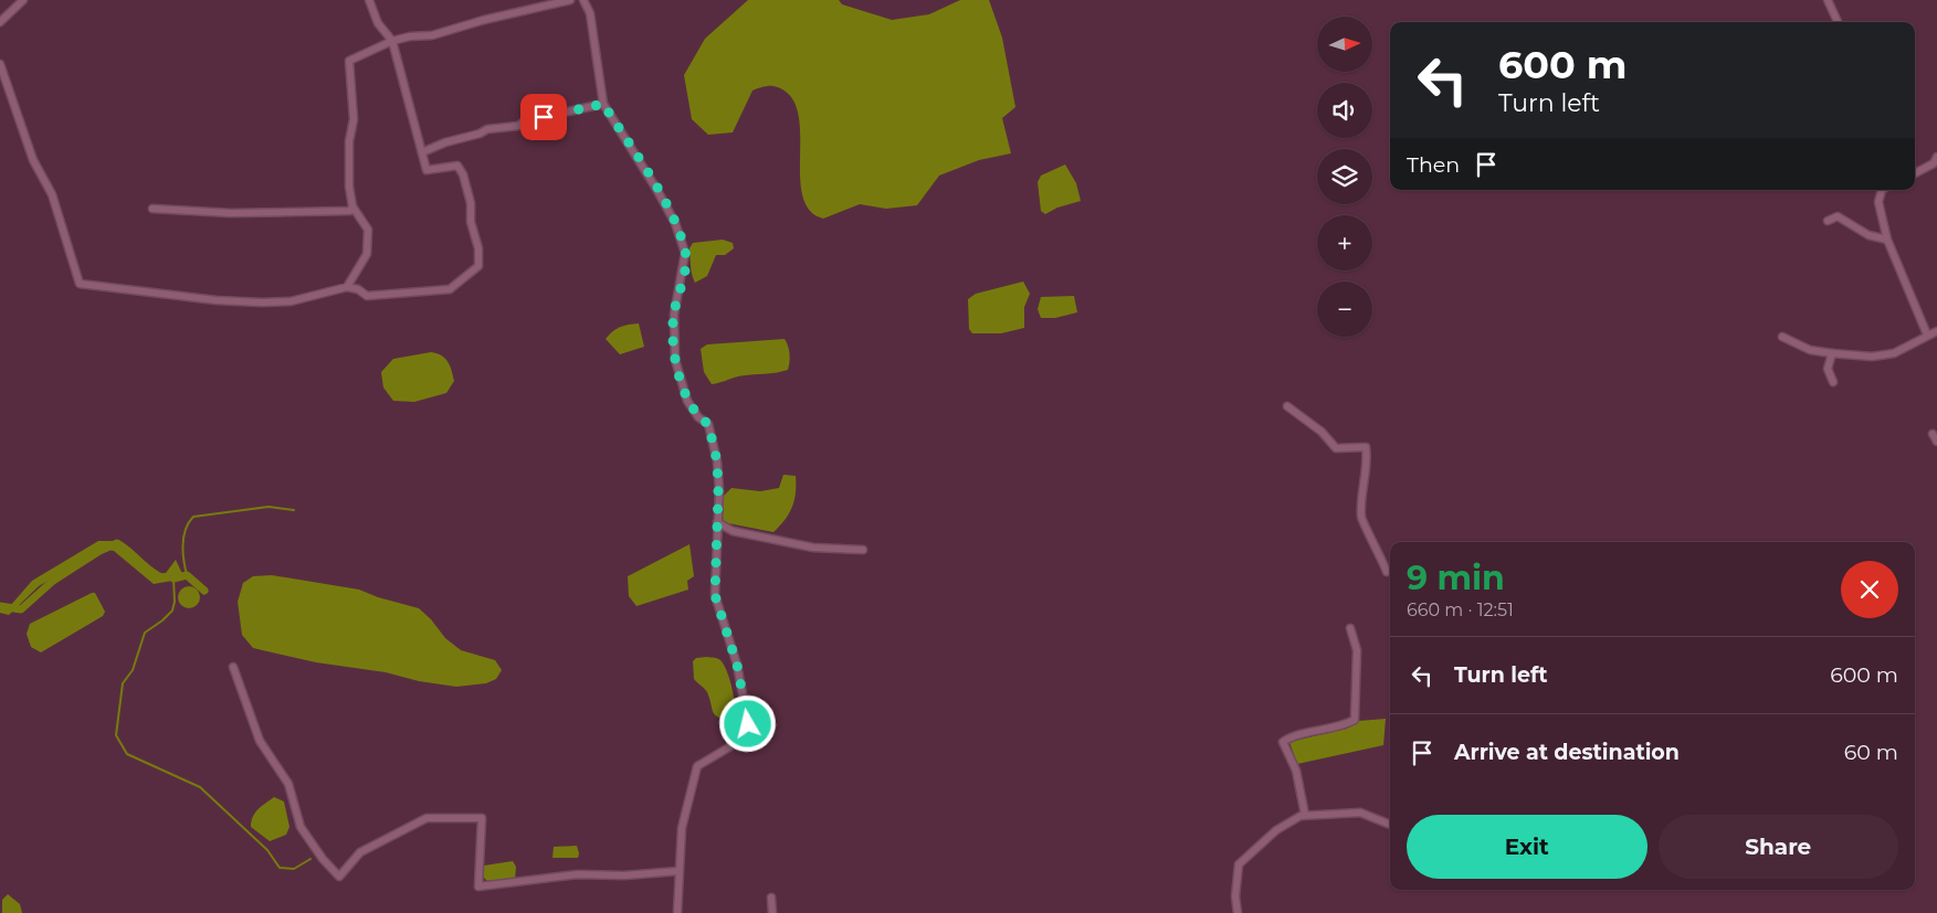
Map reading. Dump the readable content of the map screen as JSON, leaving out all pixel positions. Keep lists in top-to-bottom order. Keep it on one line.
{"north":"right","page":{"map_buttons":["+","−"],"turn":["600 m","Turn left"],"then":"Then","heading":["9 min","660 m · 12:51"],"list":[{"name":"Turn left","value":"600 m"},{"name":"Arrive at destination","value":"60 m"}],"buttons":["Exit","Share"]}}
